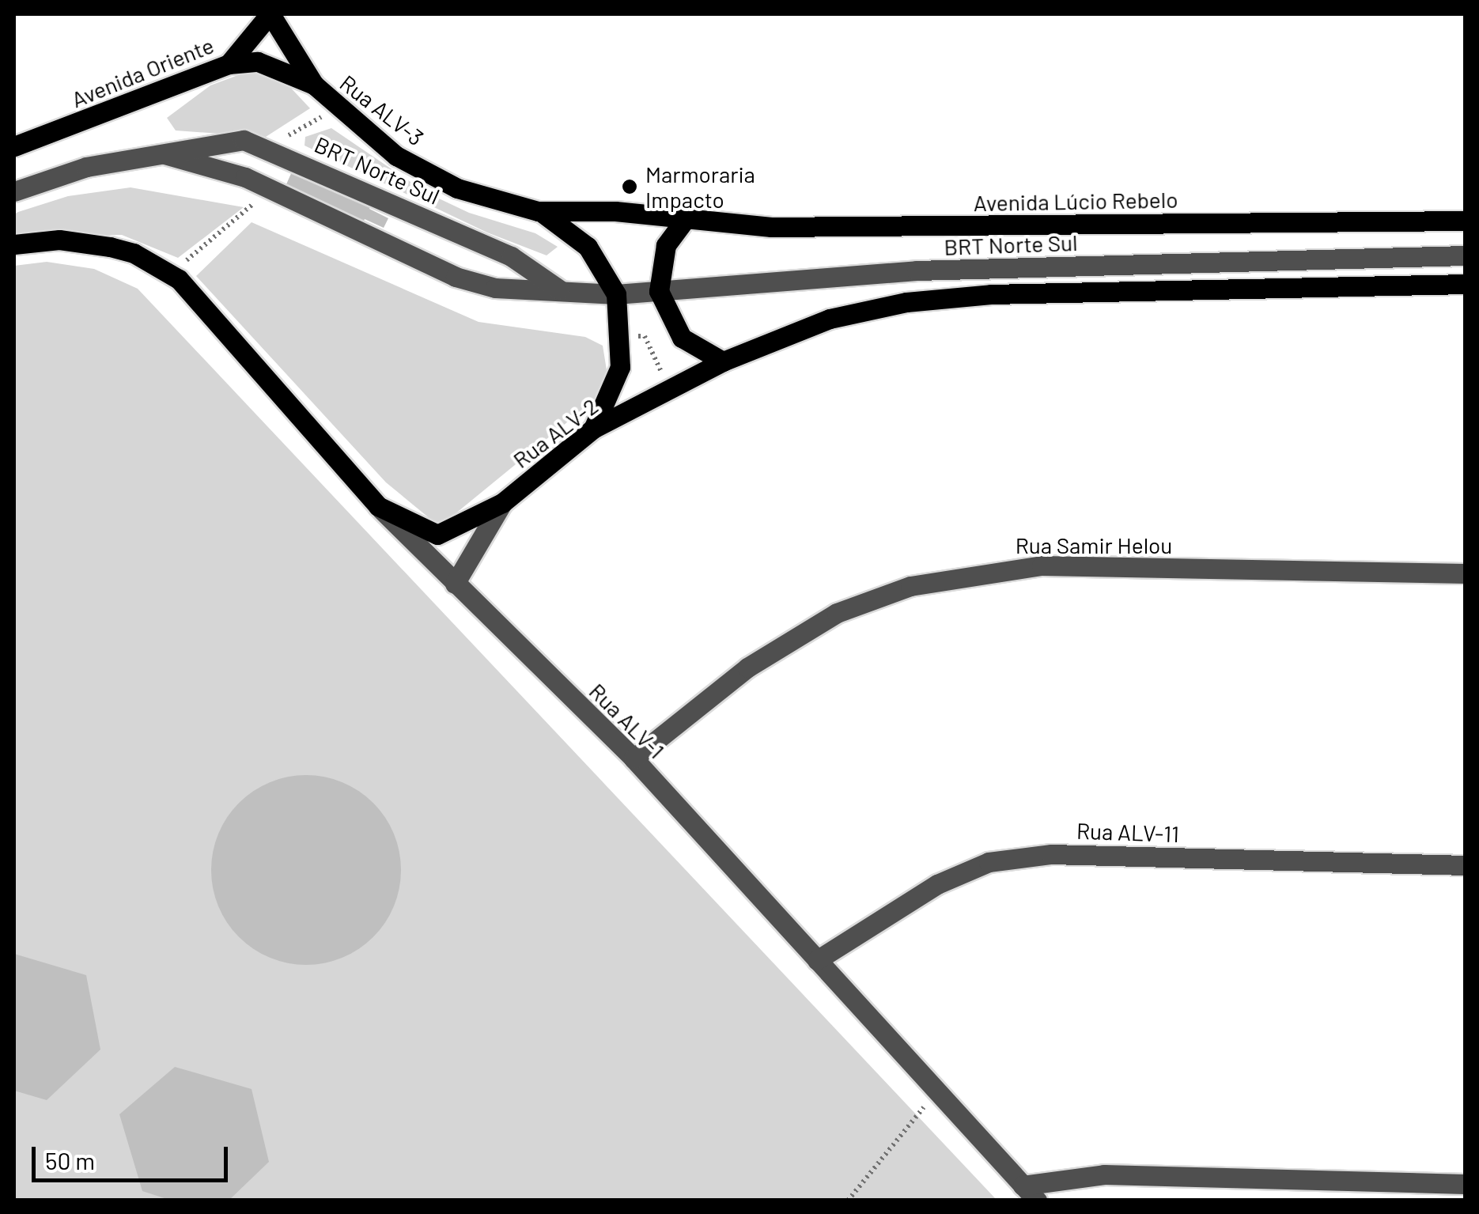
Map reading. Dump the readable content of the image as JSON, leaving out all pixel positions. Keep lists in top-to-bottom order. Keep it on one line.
{"streets":{"main road":["Avenida Oriente","Rua ALV-3","Avenida Lúcio Rebelo","Rua ALV-2","Rua ALV-1"],"street":["BRT Norte Sul","Rua Samir Helou","Rua ALV-11"]},"crossings":[["Avenida Oriente","Rua ALV-3"],["Rua ALV-3","Avenida Lúcio Rebelo"],["Rua ALV-2","Rua ALV-1"],["Rua Samir Helou","Rua ALV-1"],["Rua ALV-1","Rua ALV-11"]],"places":["Marmoraria Impacto"],"scale_bar":"50 m"}
